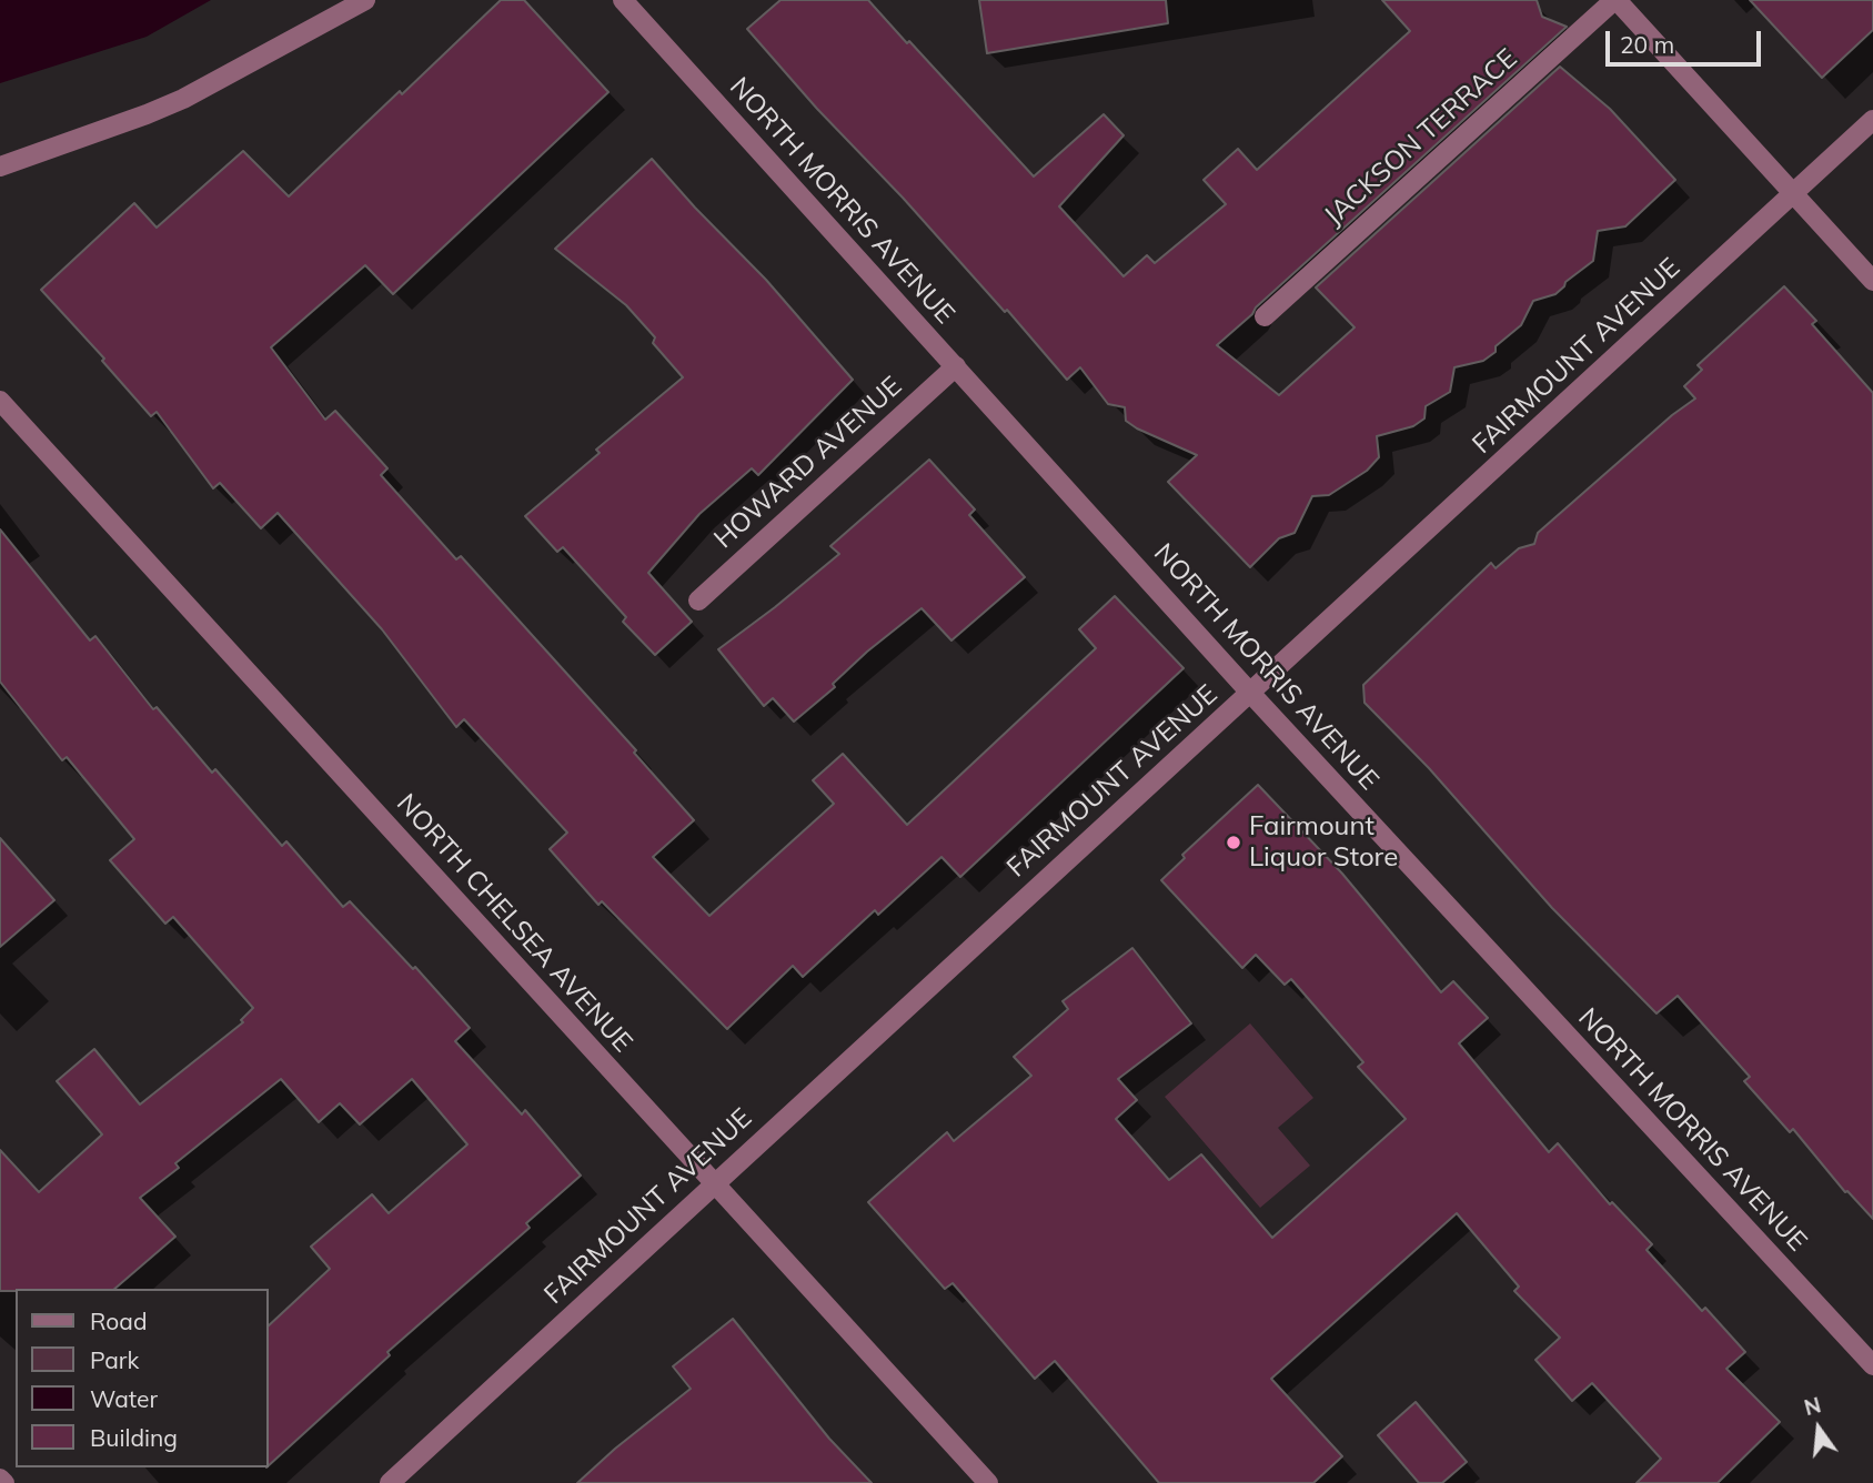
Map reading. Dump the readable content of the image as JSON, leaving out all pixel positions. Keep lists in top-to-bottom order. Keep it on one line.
{"streets":{"street":["JACKSON TERRACE","NORTH MORRIS AVENUE","FAIRMOUNT AVENUE","HOWARD AVENUE","NORTH CHELSEA AVENUE"]},"crossings":[["NORTH MORRIS AVENUE","FAIRMOUNT AVENUE"],["NORTH MORRIS AVENUE","HOWARD AVENUE"],["FAIRMOUNT AVENUE","NORTH CHELSEA AVENUE"]],"places":["Fairmount Liquor Store"],"legend":["Road","Park","Water","Building"],"scale_bar":"20 m","north":"top"}
